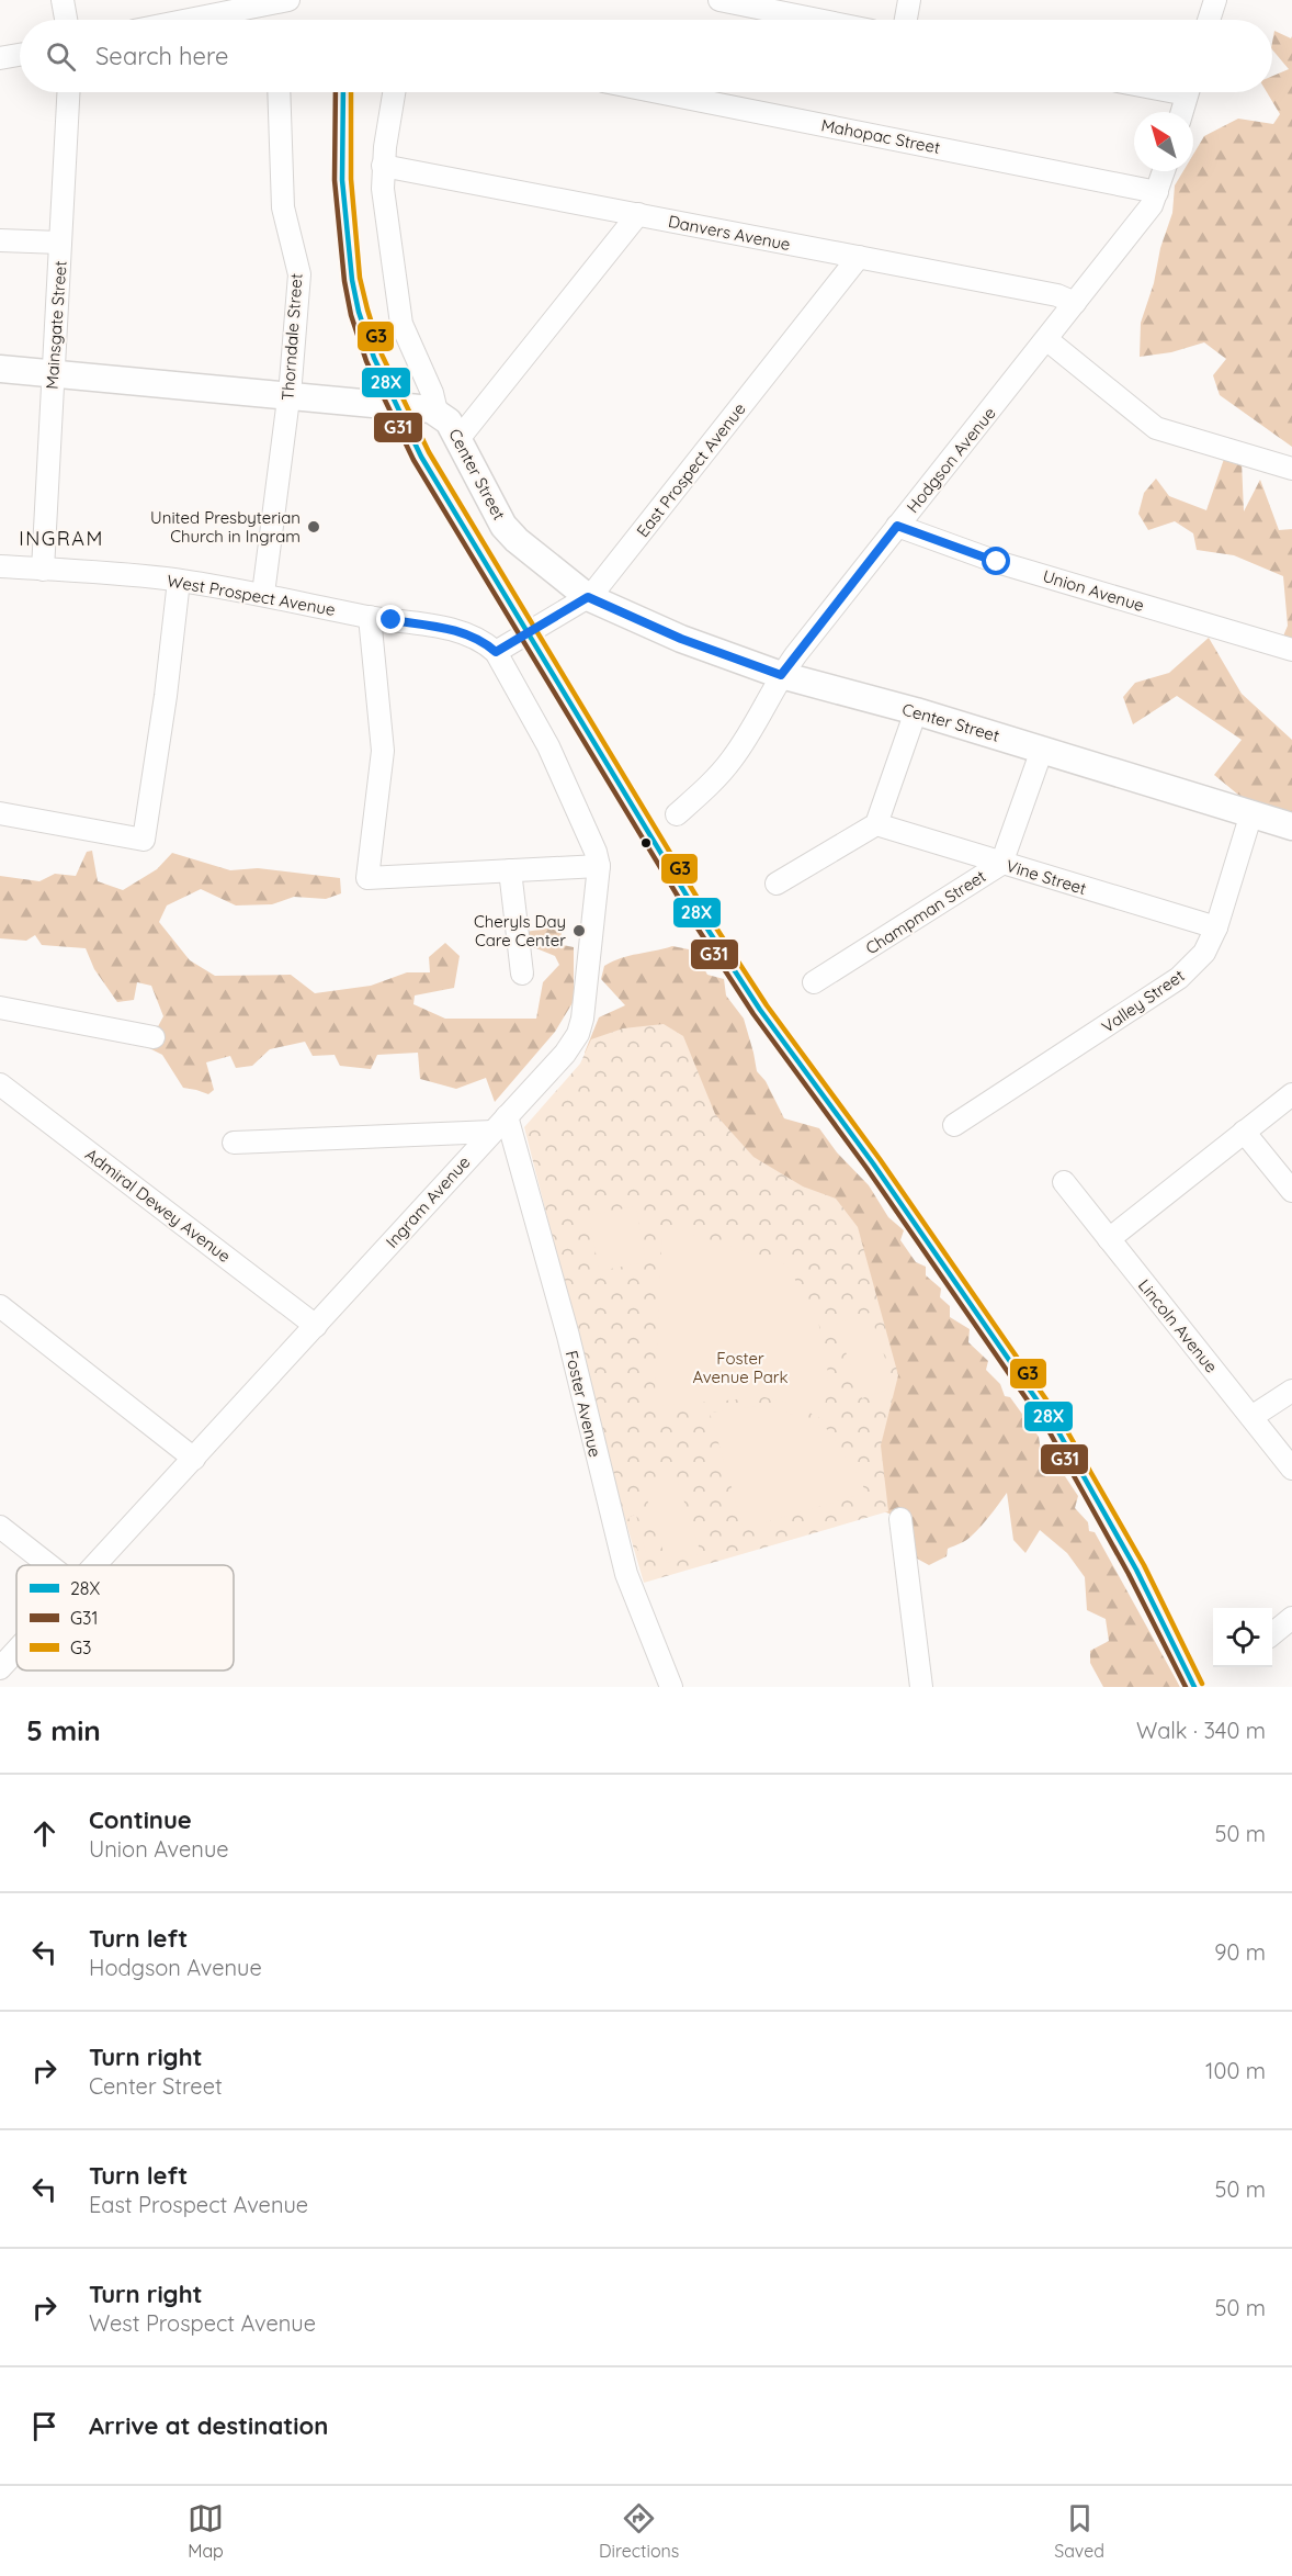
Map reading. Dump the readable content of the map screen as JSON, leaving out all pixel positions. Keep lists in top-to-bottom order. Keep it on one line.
{"streets":{"main road":["Center Street"],"street":["Mahopac Street","Danvers Avenue","Mainsgate Street","Thorndale Street","Hodgson Avenue","East Prospect Avenue","Union Avenue","West Prospect Avenue","Vine Street","Champman Street","Valley Street","Ingram Avenue","Admiral Dewey Avenue","Lincoln Avenue","Foster Avenue"]},"crossings":[["Mahopac Street","Hodgson Avenue"],["Danvers Avenue","Hodgson Avenue"],["Danvers Avenue","East Prospect Avenue"],["Mainsgate Street","West Prospect Avenue"],["Thorndale Street","West Prospect Avenue"],["Hodgson Avenue","Center Street"],["Hodgson Avenue","Union Avenue"],["East Prospect Avenue","Center Street"],["East Prospect Avenue","West Prospect Avenue"],["East Prospect Avenue","Ingram Avenue"],["Center Street","Champman Street"],["Center Street","Valley Street"],["West Prospect Avenue","Ingram Avenue"],["Vine Street","Champman Street"],["Vine Street","Valley Street"],["Ingram Avenue","Admiral Dewey Avenue"],["Ingram Avenue","Foster Avenue"]],"districts":["INGRAM"],"parks":["Foster Avenue Park"],"places":["United Presbyterian Church in Ingram","Cheryls Day Care Center"],"lines":["transit line 28X","transit line G31","transit line G3"],"legend":["28X","G31","G3"],"north":"top left","page":{"search":"Search here","heading":["5 min","Walk · 340 m"],"list":[["Continue","Union Avenue","50 m"],["Turn left","Hodgson Avenue","90 m"],["Turn right","Center Street","100 m"],["Turn left","East Prospect Avenue","50 m"],["Turn right","West Prospect Avenue","50 m"],"Arrive at destination"],"nav":["Map","Directions","Saved"]}}
